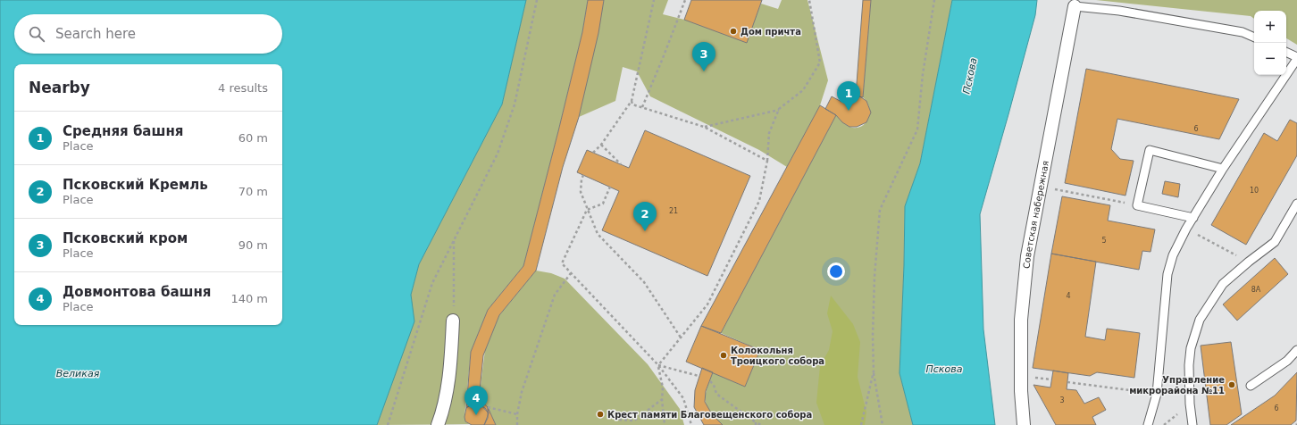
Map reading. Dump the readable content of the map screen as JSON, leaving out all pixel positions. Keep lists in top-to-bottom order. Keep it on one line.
{"streets":{"street":["Советская набережная"]},"water":["Пскова","Великая"],"places":["Дом причта","Колокольня Троицкого собора","Управление микрорайона №11","Крест памяти Благовещенского собора"],"house_numbers":["6","10","21","5","8А","4","3","6"],"page":{"map_buttons":["+","−"],"search":"Search here","pins":["3","1","2","4"],"heading":["Nearby","4 results"],"list":[{"mark":"1","name":"Средняя башня","note":"Place","value":"60 m"},{"mark":"2","name":"Псковский Кремль","note":"Place","value":"70 m"},{"mark":"3","name":"Псковский кром","note":"Place","value":"90 m"},{"mark":"4","name":"Довмонтова башня","note":"Place","value":"140 m"}]}}
